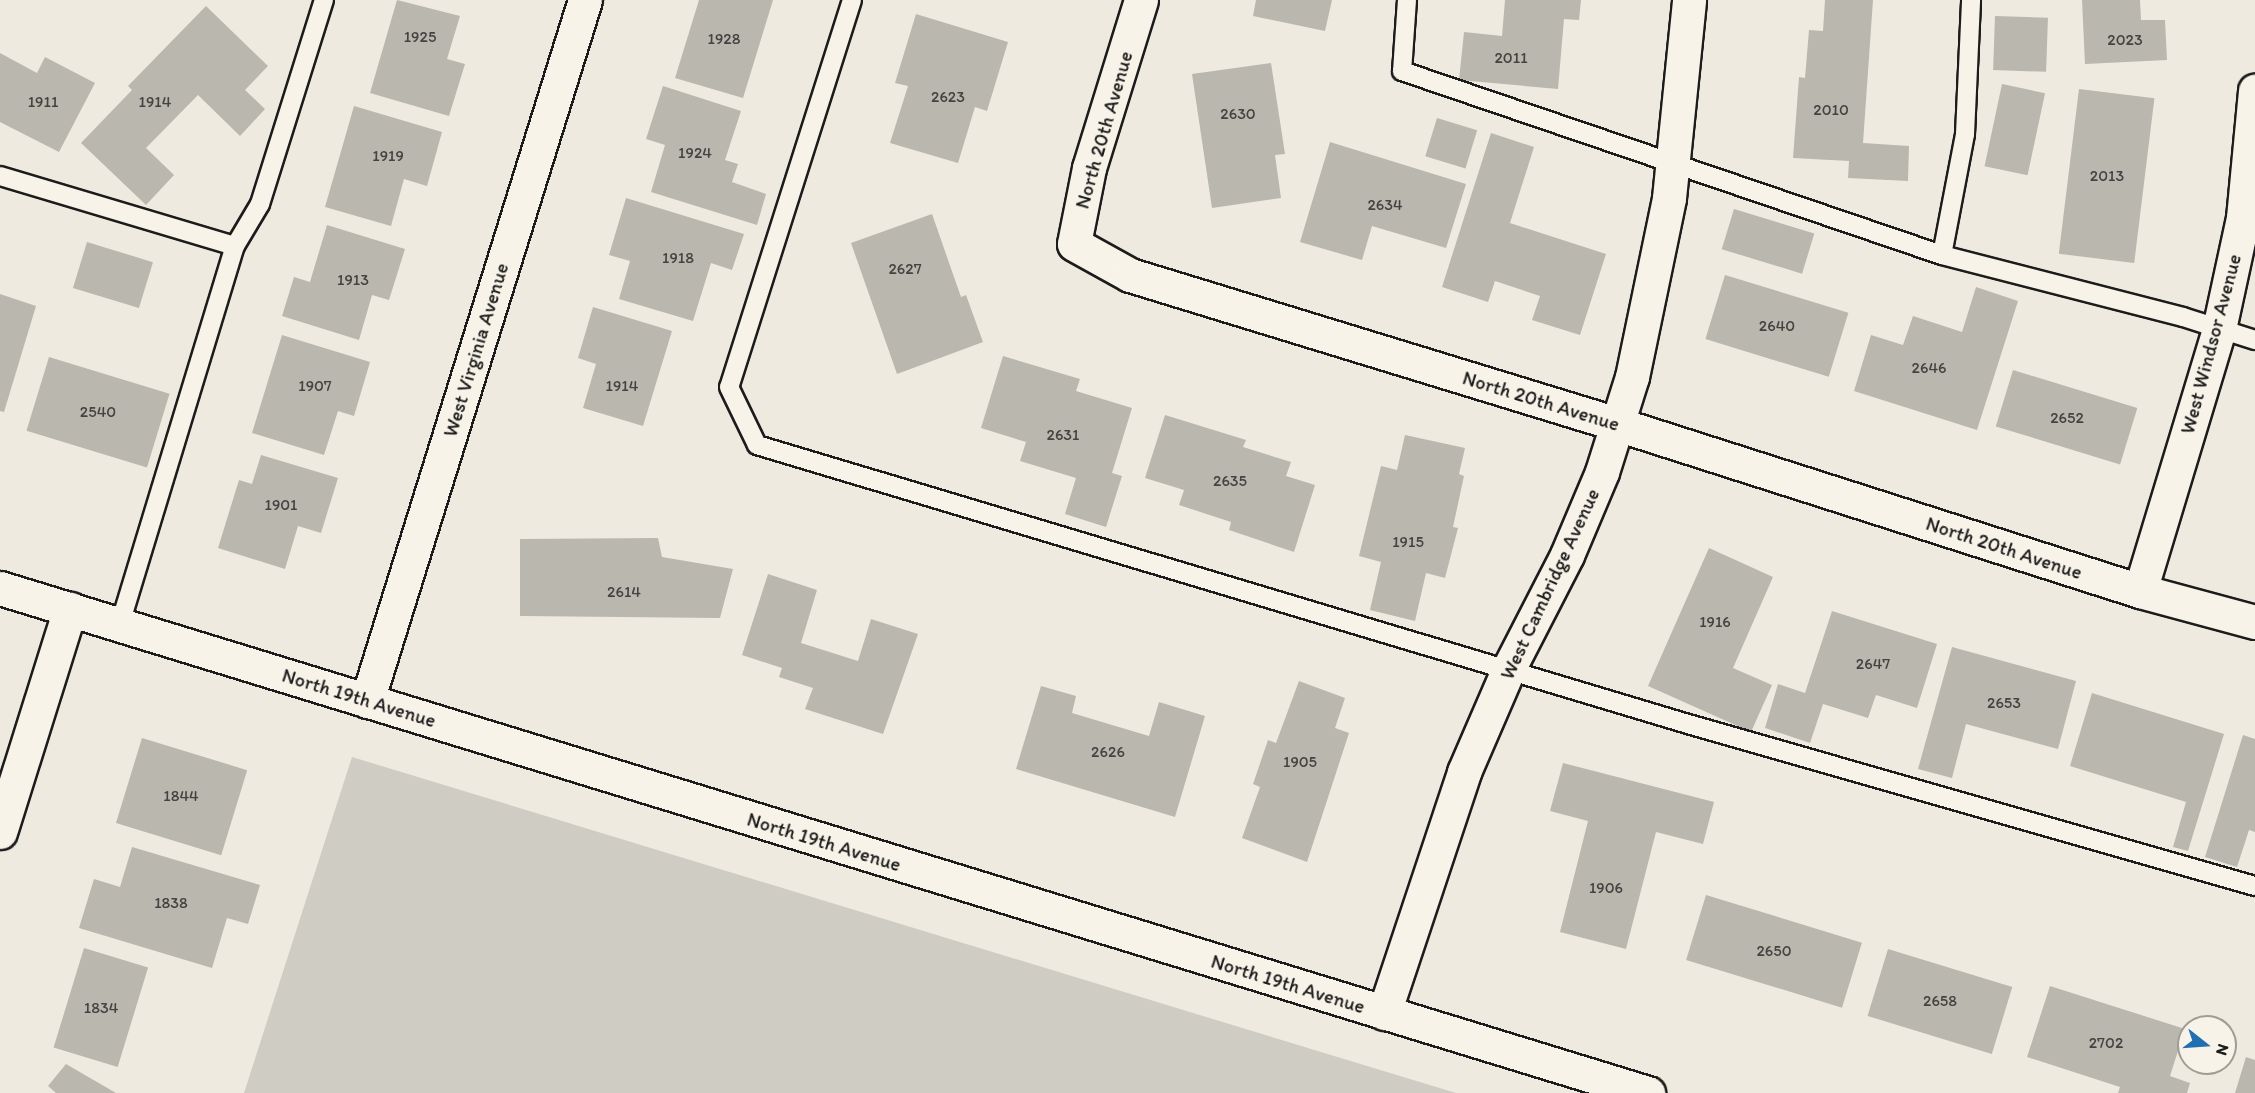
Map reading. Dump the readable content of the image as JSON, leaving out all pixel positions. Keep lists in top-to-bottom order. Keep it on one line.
{"streets":{"street":["North 20th Avenue","West Windsor Avenue","West Virginia Avenue","West Cambridge Avenue","North 19th Avenue"]},"crossings":[["North 20th Avenue","West Windsor Avenue"],["North 20th Avenue","West Cambridge Avenue"],["West Virginia Avenue","North 19th Avenue"],["West Cambridge Avenue","North 19th Avenue"]],"house_numbers":["1925","1928","2023","2011","2623","1911","1914","2010","2630","1924","1919","2013","2634","1918","2627","1913","2640","2646","1907","1914","2540","2652","2631","2635","1901","1915","2614","1916","2647","2653","2626","1905","1844","1906","1838","2650","2658","1834","2702"],"north":"right"}
